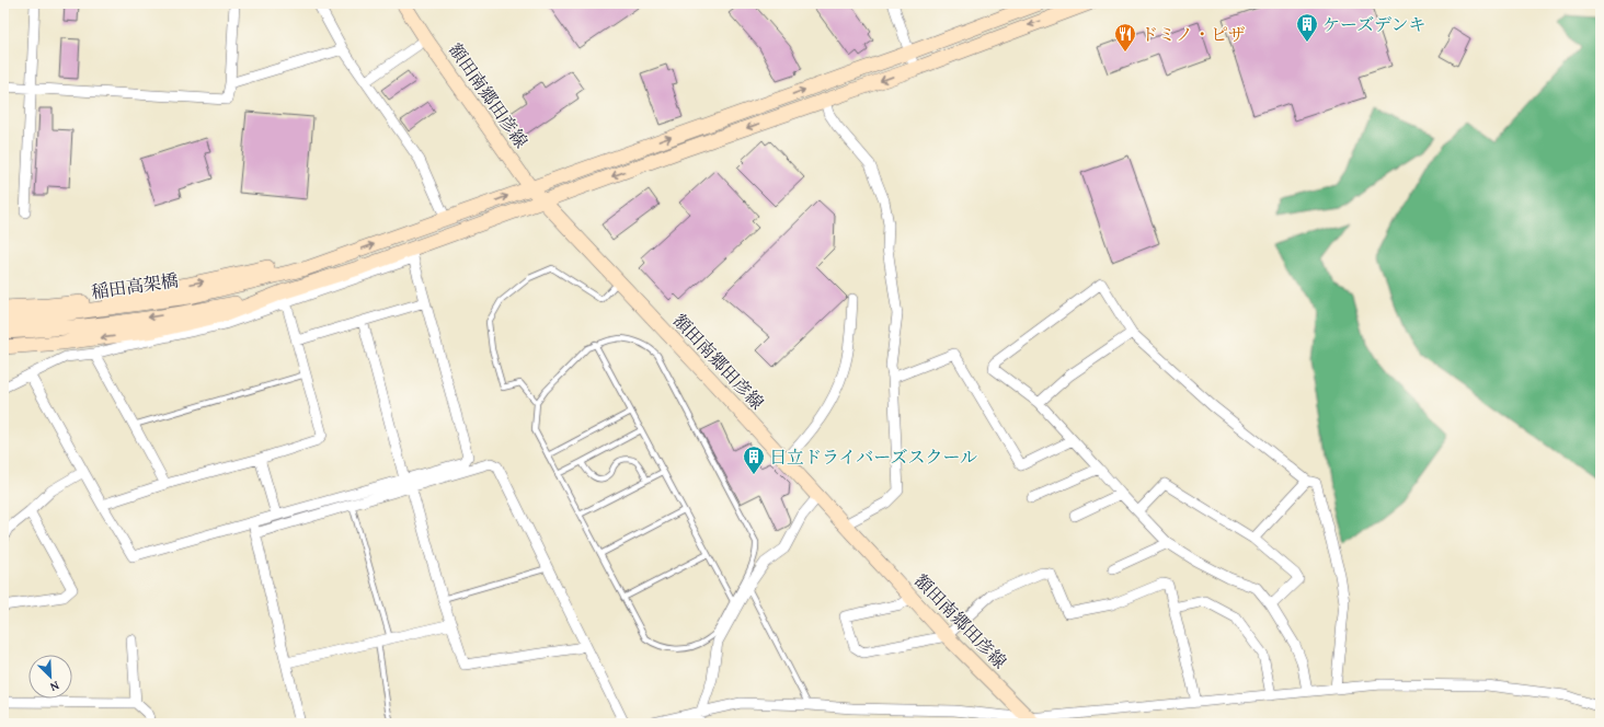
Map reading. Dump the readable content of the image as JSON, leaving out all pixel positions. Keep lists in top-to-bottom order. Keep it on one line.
{"streets":{"street":["額田南郷田彦線","稲田高架橋"]},"places":{"building":["ケーズデンキ","日立ドライバーズスクール"],"restaurant":["ドミノ・ピザ"]},"north":"bottom right"}
